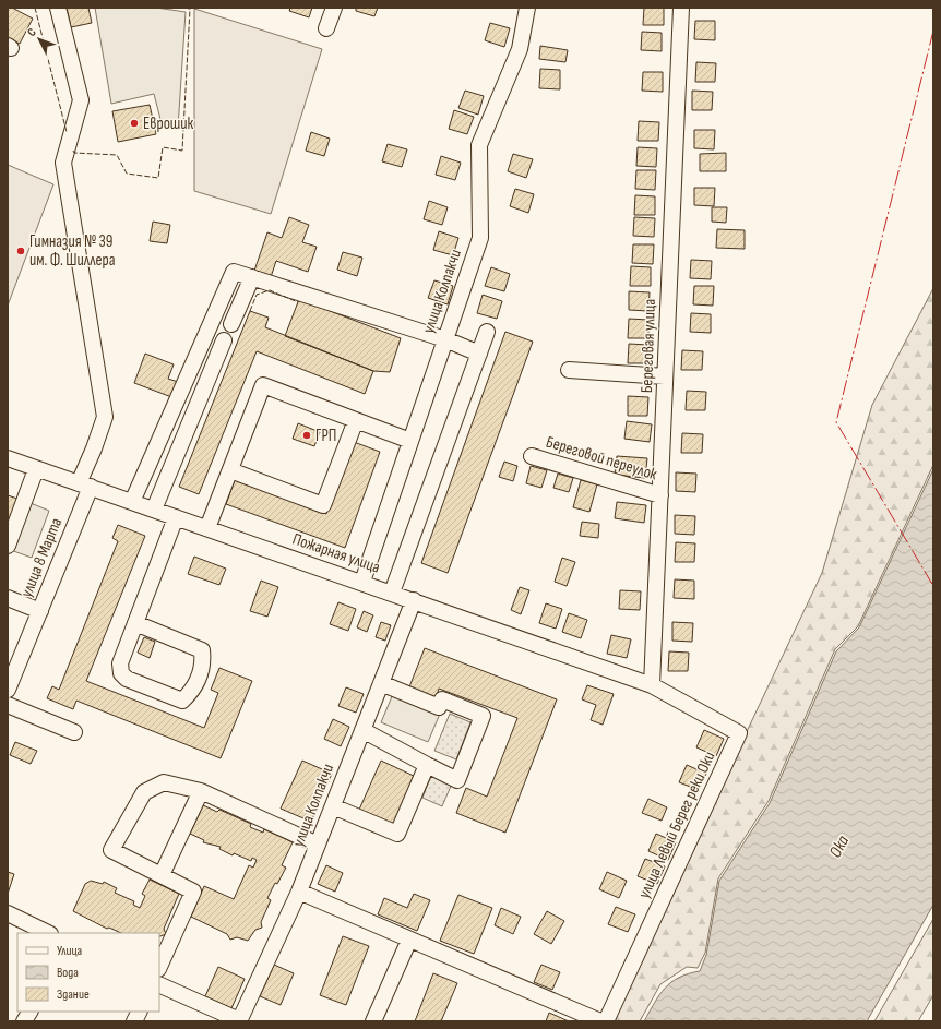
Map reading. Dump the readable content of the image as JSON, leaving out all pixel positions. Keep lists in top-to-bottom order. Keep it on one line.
{"streets":{"street":["улица Колпакчи","Береговая улица","Береговой переулок","Пожарная улица","улица 8 Марта","улица Левый Берег реки Оки"]},"crossings":[["улица Колпакчи","Пожарная улица"],["Береговая улица","Береговой переулок"],["Береговая улица","Пожарная улица"],["Береговая улица","улица Левый Берег реки Оки"],["Пожарная улица","улица 8 Марта"],["Пожарная улица","улица Левый Берег реки Оки"]],"water":["Ока"],"places":["Еврошик","Гимназия № 39 им. Ф. Шиллера","ГРП"],"legend":["Улица","Вода","Здание"],"north":"top left"}
